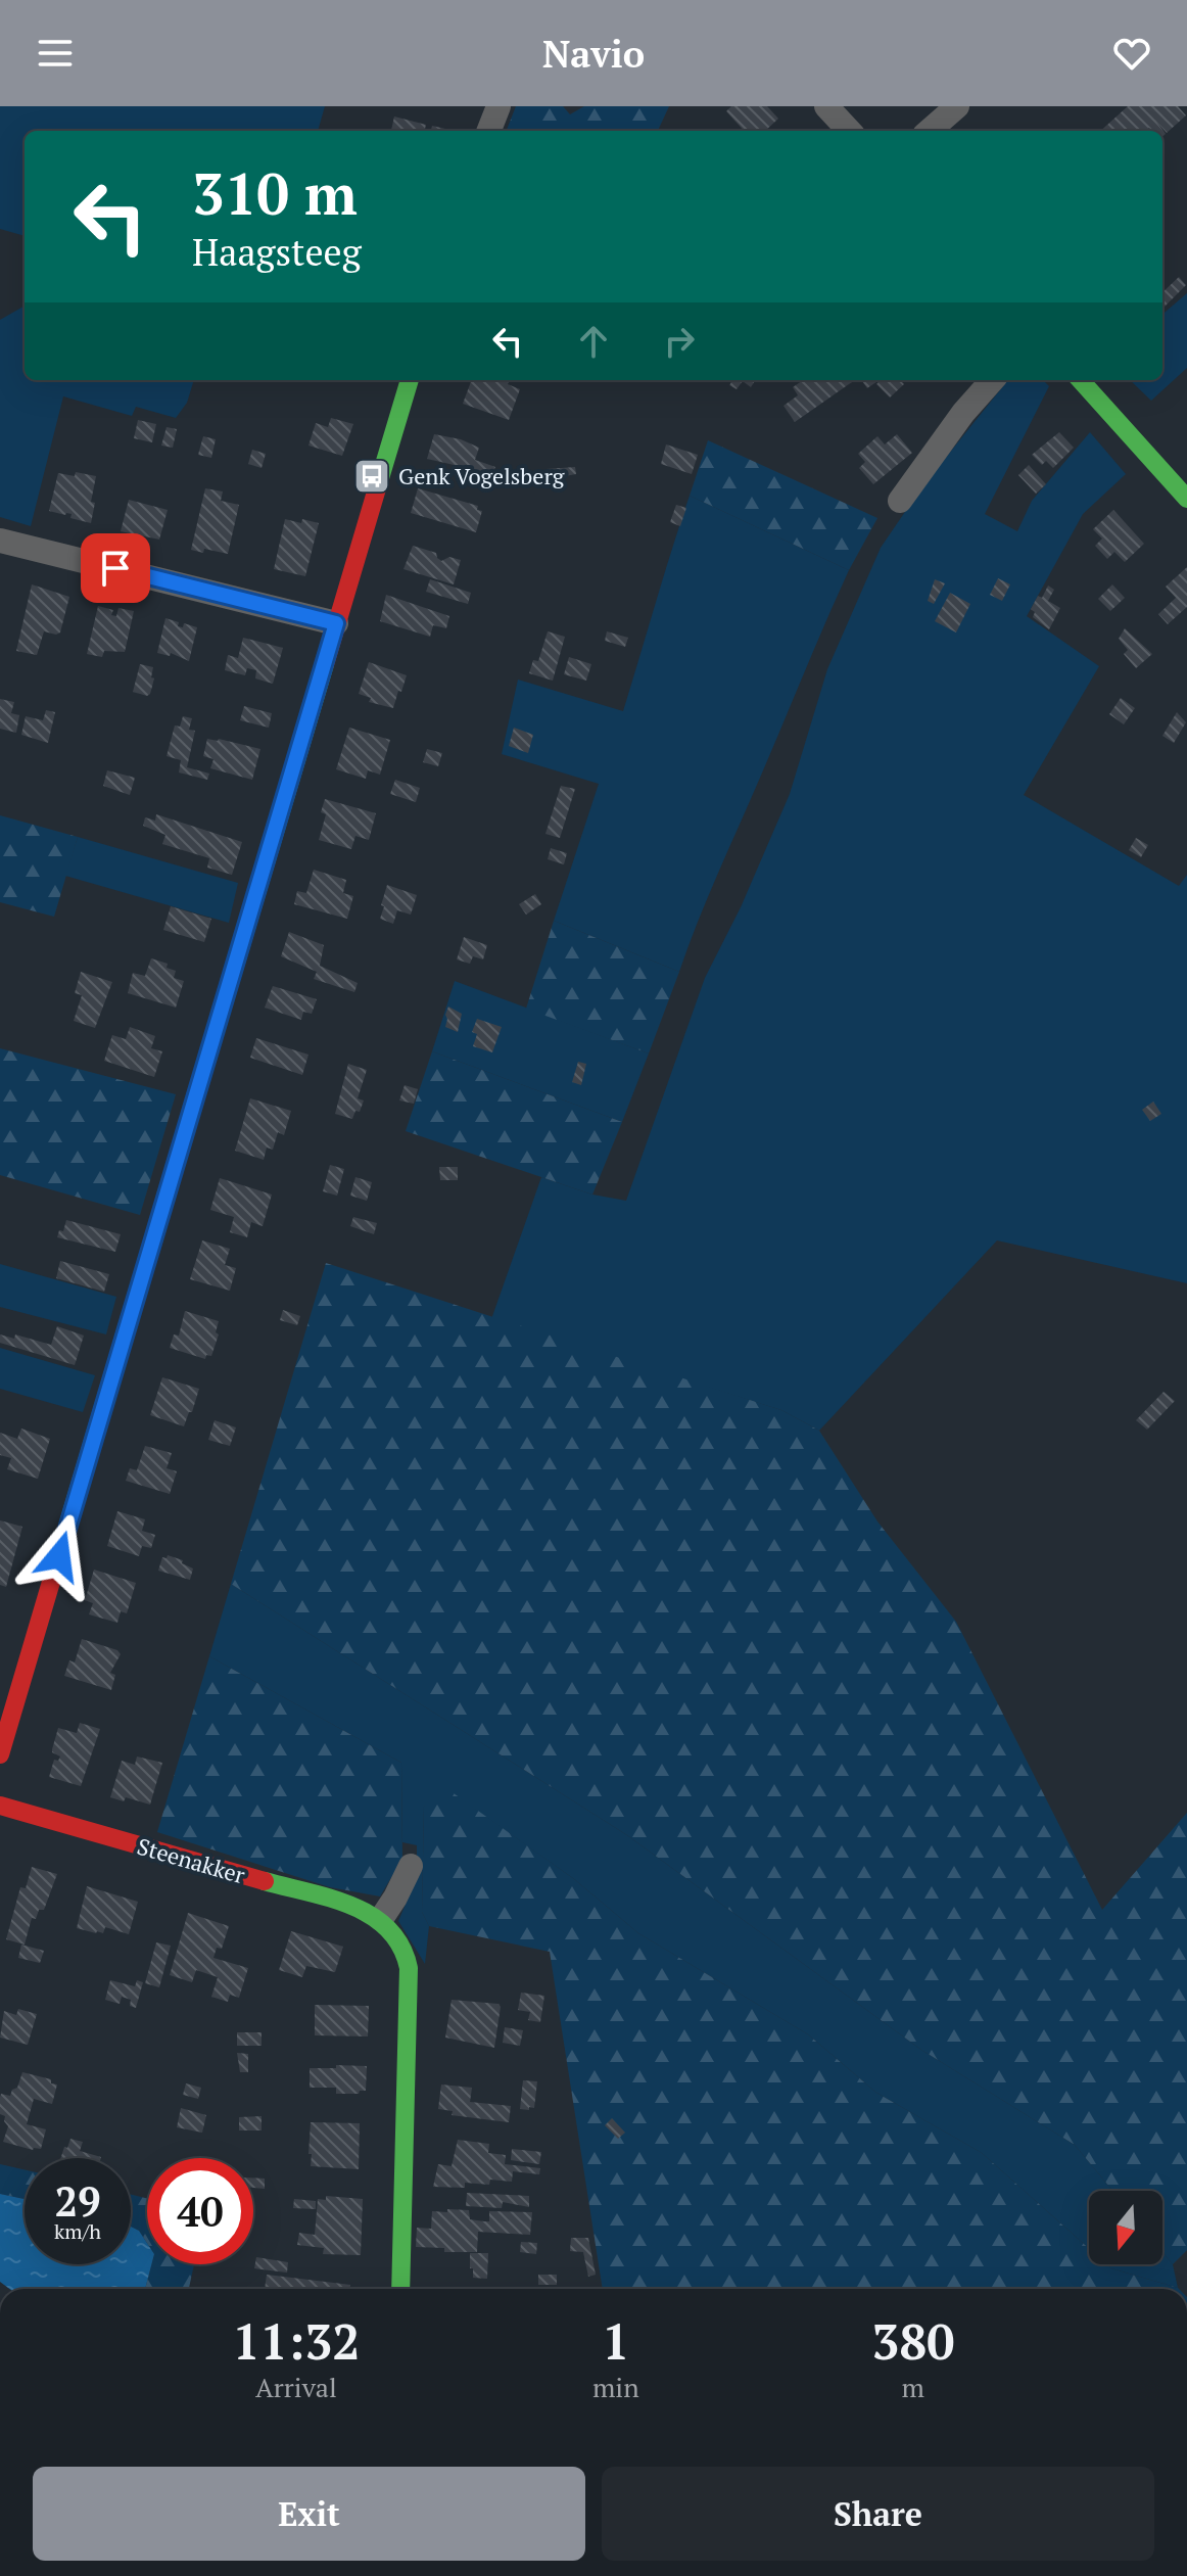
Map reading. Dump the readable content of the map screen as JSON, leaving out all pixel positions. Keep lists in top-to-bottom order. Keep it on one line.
{"streets":{"main road":["Steenakker"]},"places":{"bus stop":["Genk Vogelsberg"]},"north":"bottom","page":{"header":"Navio","turn":["310 m","Haagsteeg"],"speed":"29 km/h","limit":"40","eta":["11:32","Arrival","1","min","380","m"],"buttons":["Exit","Share"]}}
